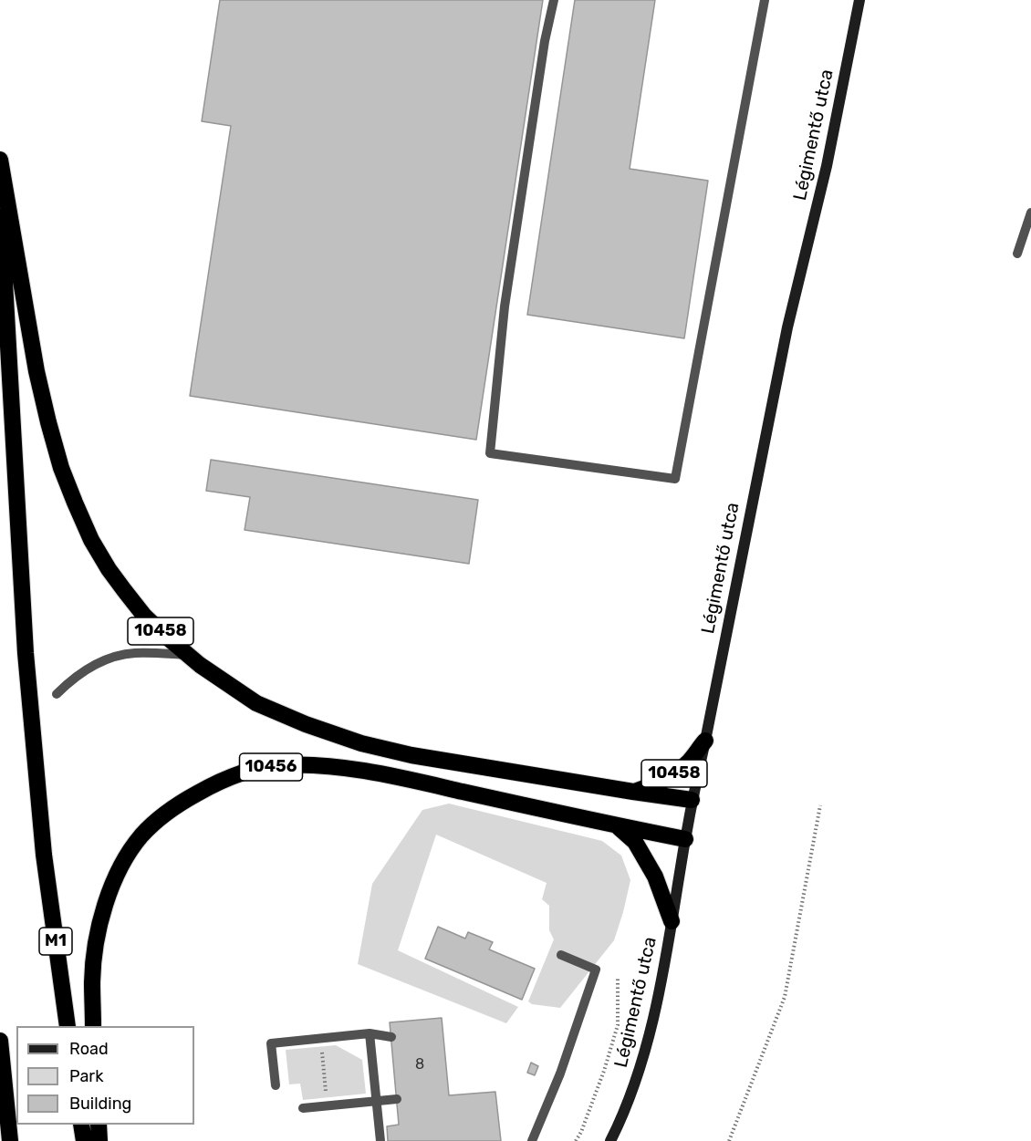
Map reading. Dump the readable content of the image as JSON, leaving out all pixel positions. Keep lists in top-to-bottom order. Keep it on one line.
{"streets":{"highway":["10458","10456","M1"],"main road":["Légimentő utca"]},"crossings":[["Légimentő utca","10458"],["Légimentő utca","10456"]],"house_numbers":["8"],"legend":["Road","Park","Building"]}
